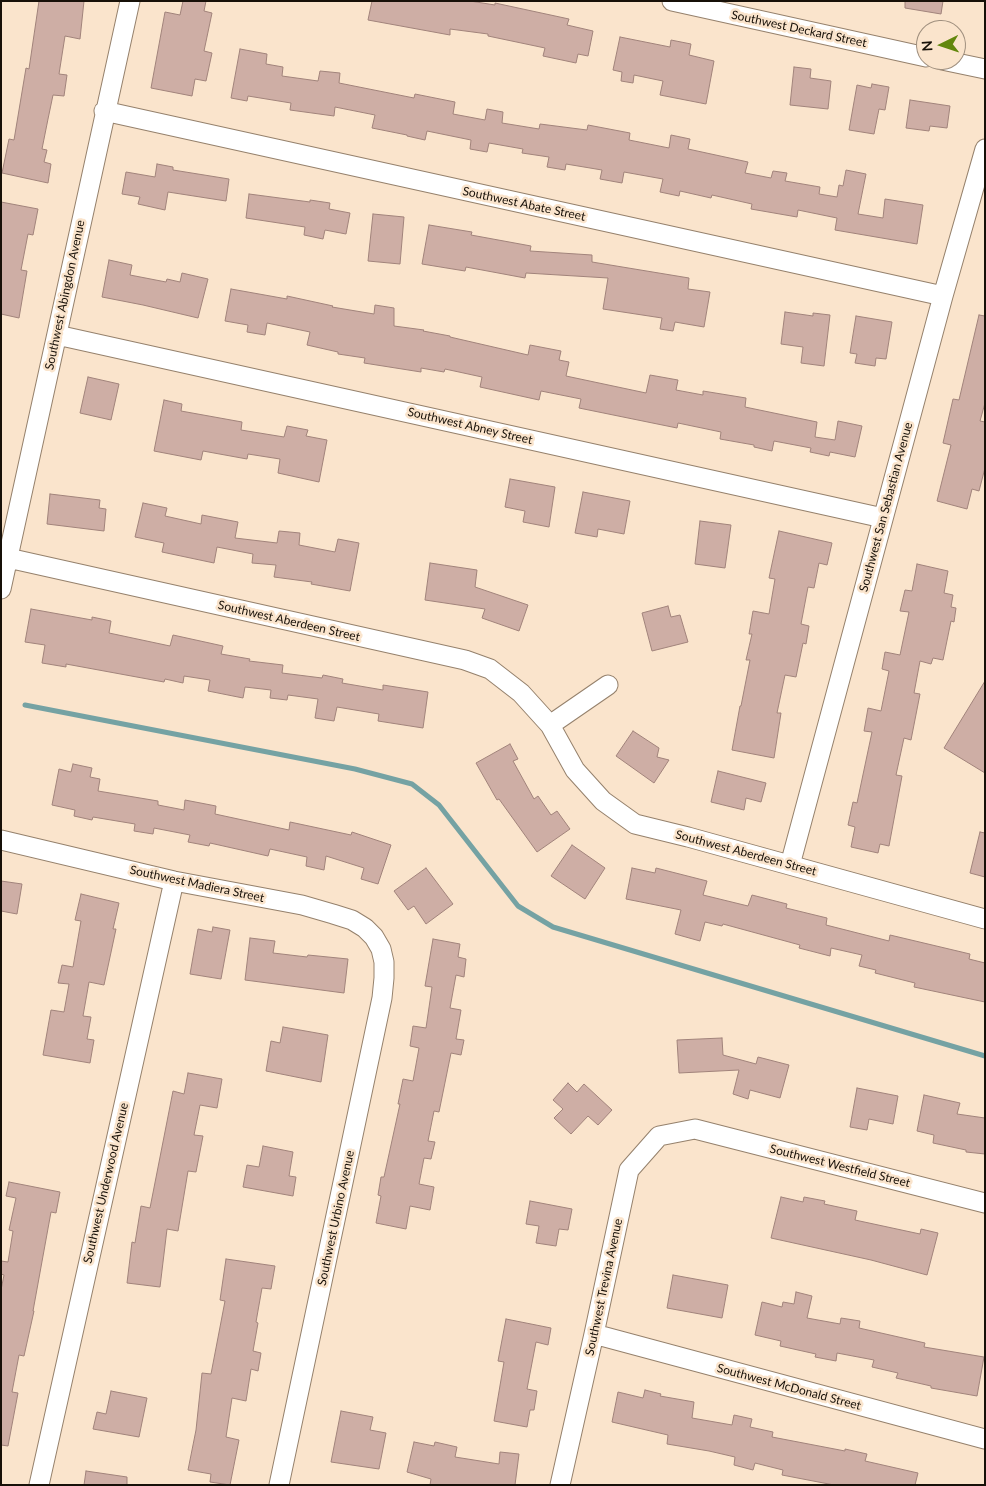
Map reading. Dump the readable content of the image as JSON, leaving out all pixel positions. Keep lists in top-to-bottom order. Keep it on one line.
{"streets":{"street":["Southwest Deckard Street","Southwest Abate Street","Southwest Abingdon Avenue","Southwest Abney Street","Southwest San Sebastian Avenue","Southwest Aberdeen Street","Southwest Madiera Street","Southwest Westfield Street","Southwest Underwood Avenue","Southwest Urbino Avenue","Southwest Trevina Avenue","Southwest McDonald Street"]},"crossings":[["Southwest Abate Street","Southwest Abingdon Avenue"],["Southwest Abate Street","Southwest San Sebastian Avenue"],["Southwest Abingdon Avenue","Southwest Abney Street"],["Southwest Abingdon Avenue","Southwest Aberdeen Street"],["Southwest Abney Street","Southwest San Sebastian Avenue"],["Southwest San Sebastian Avenue","Southwest Aberdeen Street"],["Southwest Madiera Street","Southwest Underwood Avenue"],["Southwest Madiera Street","Southwest Urbino Avenue"],["Southwest Westfield Street","Southwest Trevina Avenue"],["Southwest Trevina Avenue","Southwest McDonald Street"]],"north":"left"}
